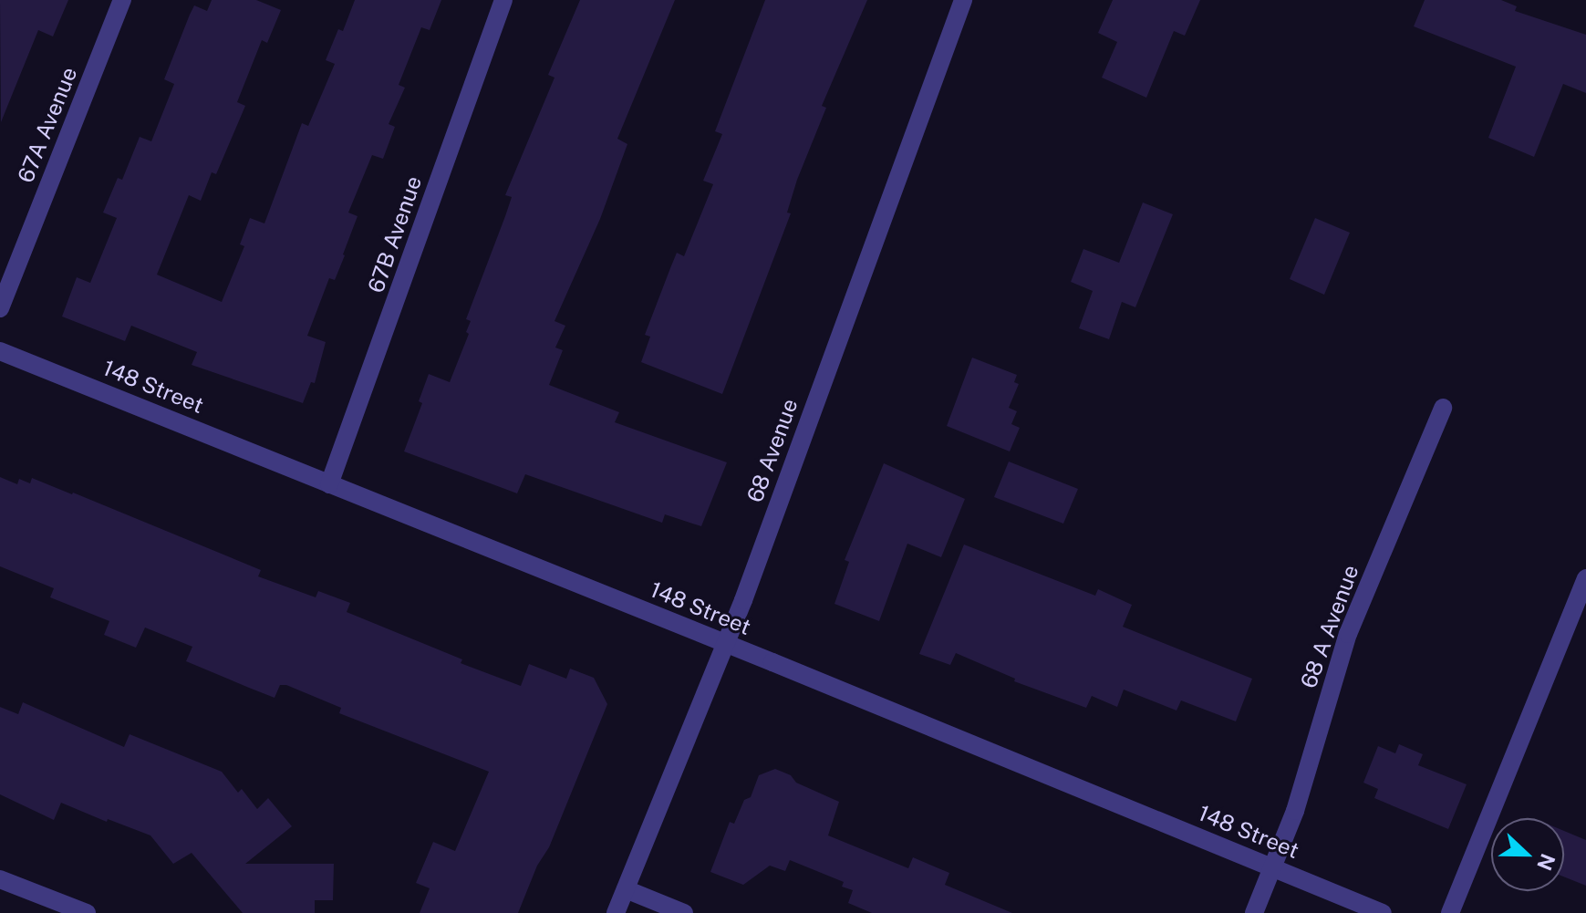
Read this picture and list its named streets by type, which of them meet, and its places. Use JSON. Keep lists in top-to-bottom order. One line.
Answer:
{"streets":{"street":["67A Avenue","67B Avenue","148 Street","68 Avenue","68 A Avenue"]},"crossings":[["67B Avenue","148 Street"],["148 Street","68 Avenue"],["148 Street","68 A Avenue"]],"north":"right"}
